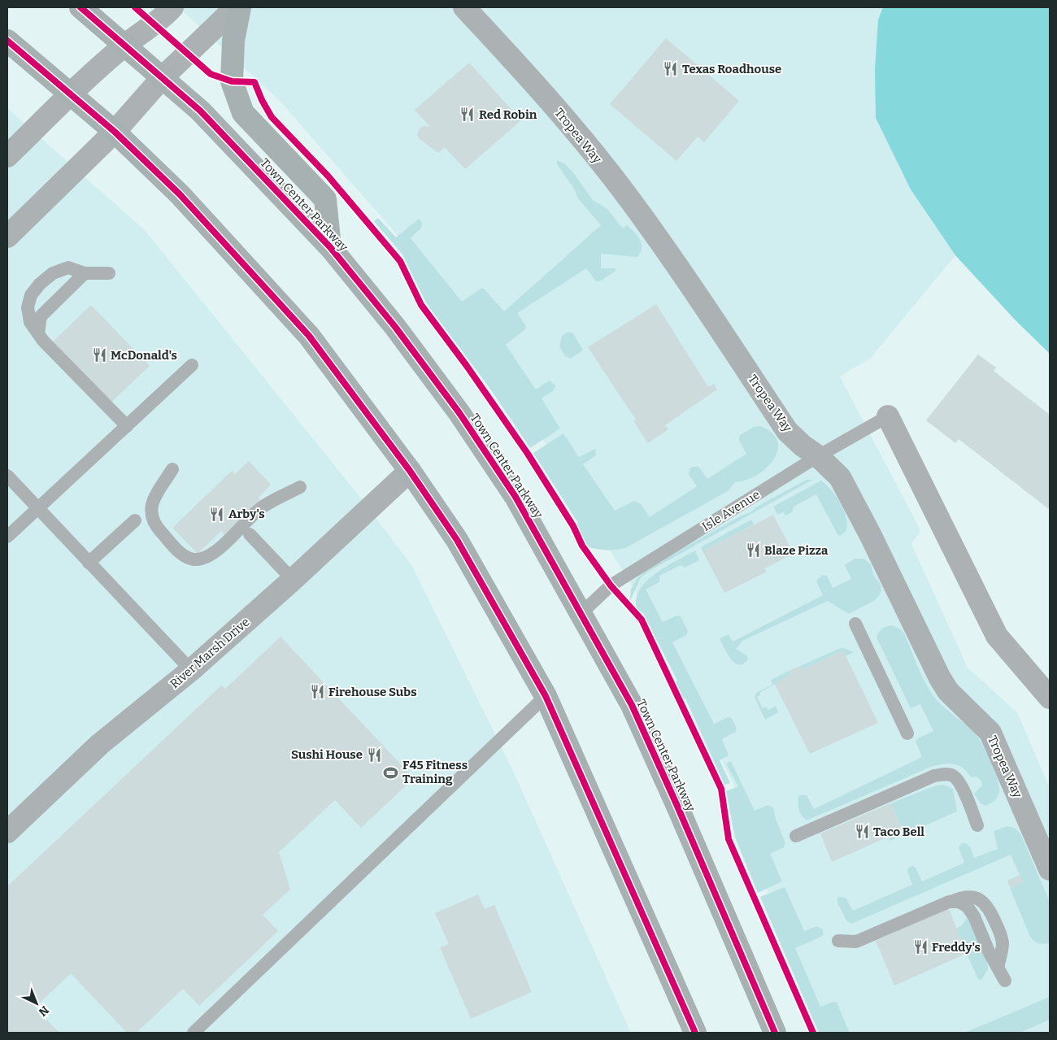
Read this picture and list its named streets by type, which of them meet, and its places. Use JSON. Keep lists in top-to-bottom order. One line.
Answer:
{"streets":{"main road":["Town Center Parkway"],"street":["Tropea Way","River Marsh Drive"],"lane":["Isle Avenue"]},"crossings":[["Tropea Way","Isle Avenue"],["Town Center Parkway","Isle Avenue"]],"places":{"restaurant":["Texas Roadhouse","Red Robin","McDonald's","Arby's","Blaze Pizza","Firehouse Subs","Sushi House","Taco Bell","Freddy's"],"sports":["F45 Fitness Training"]},"north":"bottom right"}
